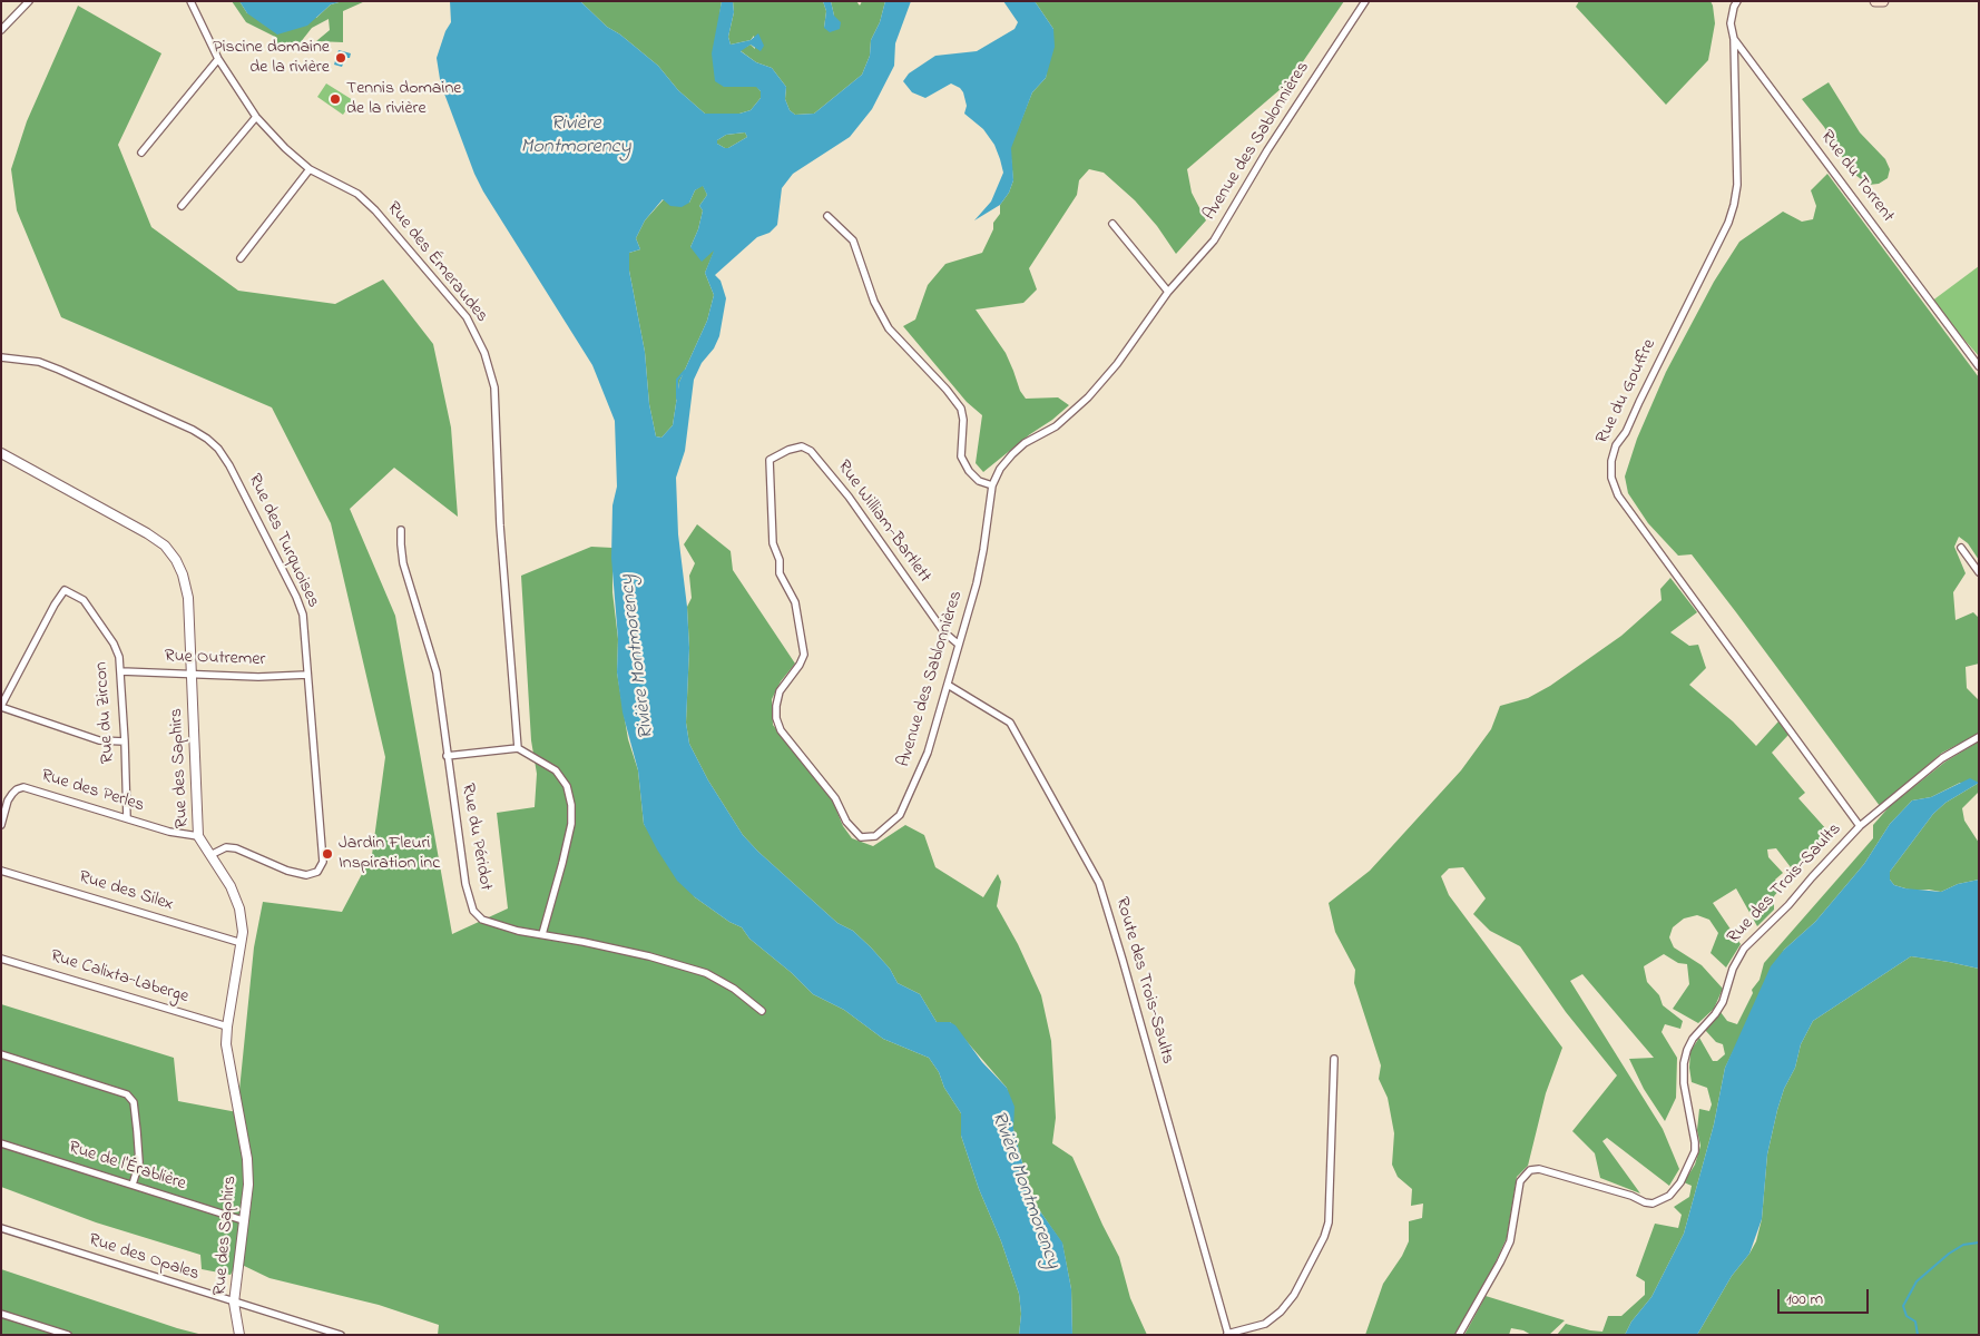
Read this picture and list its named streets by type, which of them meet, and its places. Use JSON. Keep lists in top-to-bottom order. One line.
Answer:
{"streets":{"street":["Avenue des Sablonnières","Rue du Torrent","Rue des Émeraudes","Rue du Gouffre","Rue William-Bartlett","Rue des Turquoises","Rue Outremer","Rue du Zircon","Rue des Saphirs","Rue des Perles","Rue du Péridot","Rue des Trois-Saults","Rue des Silex","Rue Calixta-Laberge","Route des Trois-Saults","Rue de l'Érablière","Rue des Opales"]},"crossings":[["Avenue des Sablonnières","Rue William-Bartlett"],["Avenue des Sablonnières","Route des Trois-Saults"],["Rue du Torrent","Rue du Gouffre"],["Rue du Gouffre","Rue des Trois-Saults"],["Rue des Turquoises","Rue Outremer"],["Rue des Turquoises","Rue des Saphirs"],["Rue Outremer","Rue du Zircon"],["Rue Outremer","Rue des Saphirs"],["Rue du Zircon","Rue des Perles"],["Rue des Saphirs","Rue des Perles"],["Rue des Saphirs","Rue des Silex"],["Rue des Saphirs","Rue Calixta-Laberge"],["Rue des Saphirs","Rue de l'Érablière"],["Rue des Saphirs","Rue des Opales"]],"water":["Rivière Montmorency"],"places":["Piscine domaine de la rivière","Tennis domaine de la rivière","Jardin Fleuri Inspiration inc"],"scale_bar":"100 m"}
